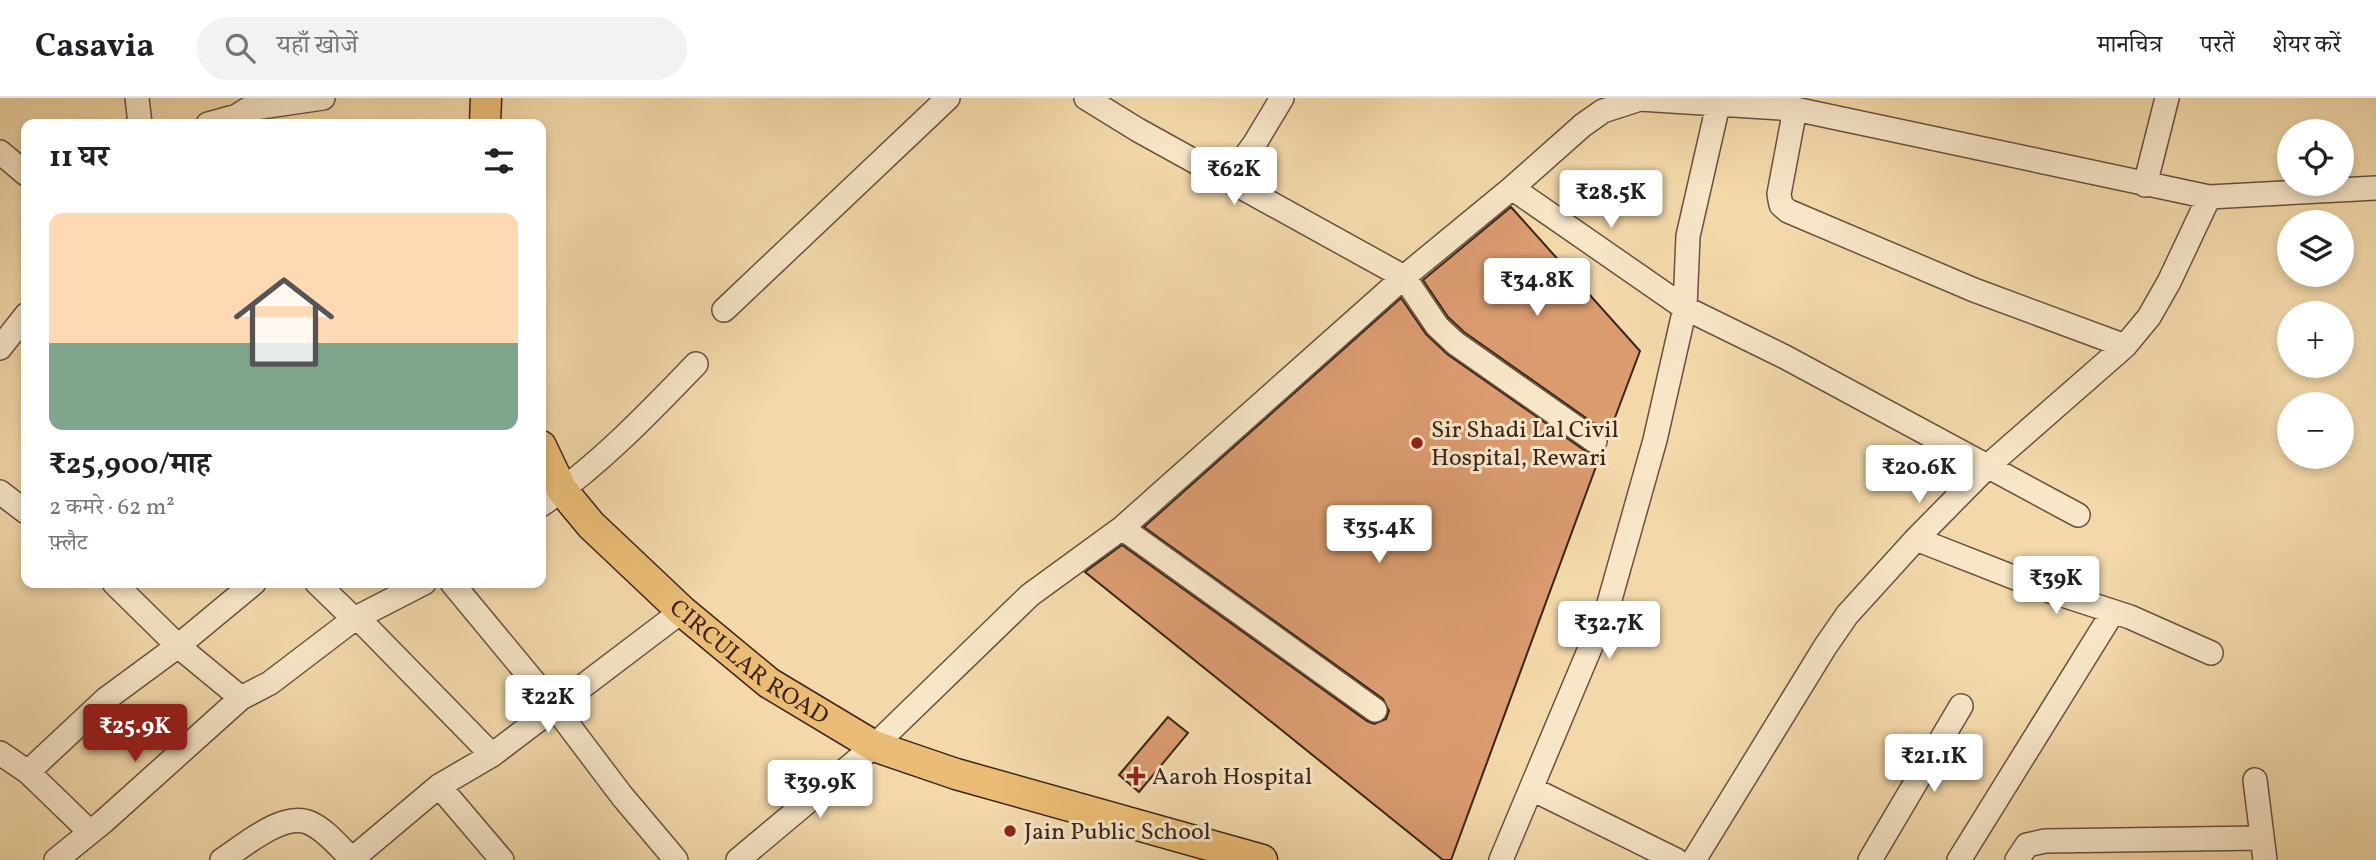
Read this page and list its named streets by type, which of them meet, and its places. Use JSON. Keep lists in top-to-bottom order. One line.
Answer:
{"streets":{"main road":["CIRCULAR ROAD"]},"places":{"other":["Sir Shadi Lal Civil Hospital, Rewari","Jain Public School"],"health":["Aaroh Hospital"]},"page":{"header":"Casavia","search":"यहाँ खोजें","nav":["मानचित्र","परतें","शेयर करें"],"map_buttons":["+","−"],"heading":"11 घर","price":["₹62K","₹28.5K","₹34.8K","₹20.6K","₹35.4K","₹39K","₹32.7K","₹22K","₹25.9K","₹21.1K","₹39.9K"],"list":[{"name":"₹25,900/माह","note":"2 कमरे · 62 m² · फ़्लैट"}]}}
